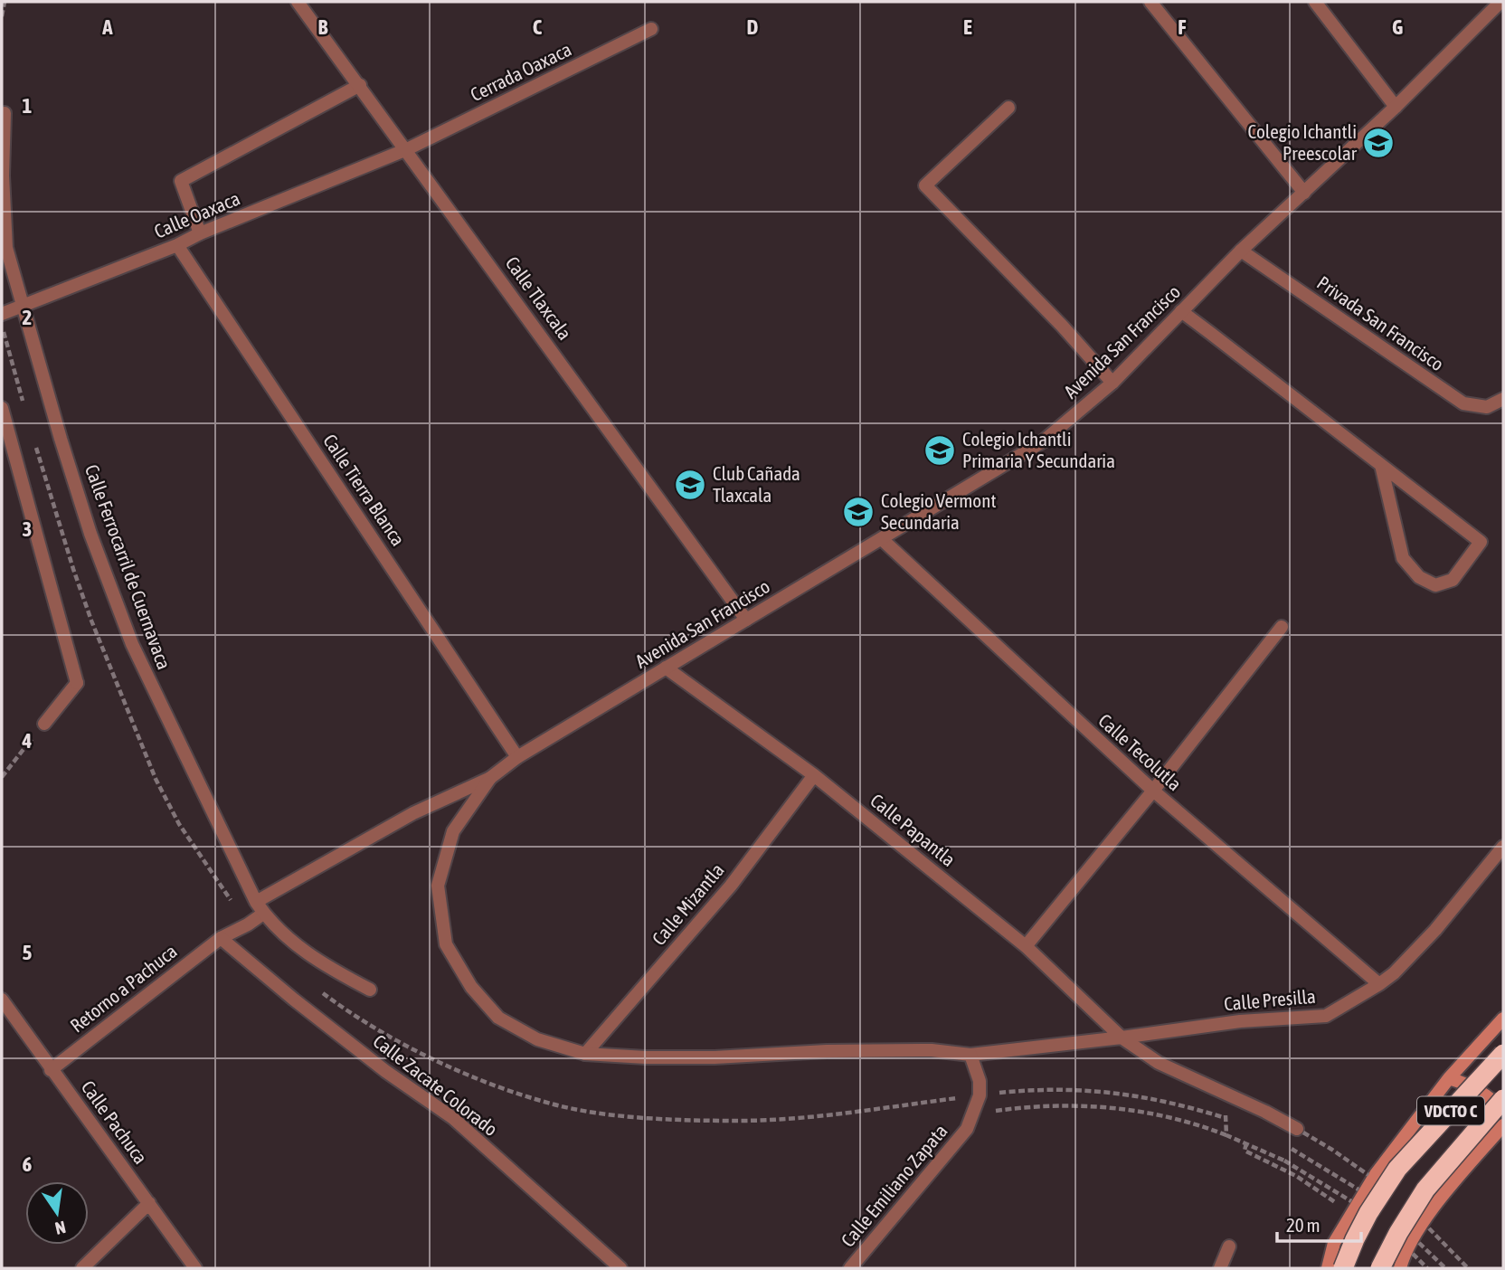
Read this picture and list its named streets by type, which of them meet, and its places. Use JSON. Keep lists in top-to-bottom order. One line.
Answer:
{"streets":{"highway":["VDCTO C"],"street":["Cerrada Oaxaca","Calle Oaxaca","Calle Tlaxcala","Privada San Francisco","Avenida San Francisco","Calle Tierra Blanca","Calle Ferrocarril de Cuernavaca","Calle Tecolutla","Calle Papantla","Calle Mizantla","Retorno a Pachuca","Calle Presilla","Calle Zacate Colorado","Calle Pachuca","Calle Emiliano Zapata"]},"crossings":[["Cerrada Oaxaca","Calle Oaxaca"],["Cerrada Oaxaca","Calle Tlaxcala"],["Calle Oaxaca","Calle Tlaxcala"],["Calle Oaxaca","Calle Tierra Blanca"],["Calle Oaxaca","Calle Ferrocarril de Cuernavaca"],["Calle Tlaxcala","Avenida San Francisco"],["Privada San Francisco","Avenida San Francisco"],["Avenida San Francisco","Calle Tierra Blanca"],["Avenida San Francisco","Calle Ferrocarril de Cuernavaca"],["Avenida San Francisco","Calle Tecolutla"],["Avenida San Francisco","Calle Papantla"],["Avenida San Francisco","Calle Mizantla"],["Avenida San Francisco","Retorno a Pachuca"],["Avenida San Francisco","Calle Emiliano Zapata"],["Calle Tecolutla","Calle Presilla"],["Calle Papantla","Calle Mizantla"],["Calle Papantla","Calle Presilla"],["Retorno a Pachuca","Calle Zacate Colorado"],["Retorno a Pachuca","Calle Pachuca"]],"places":{"school or university":["Colegio Ichantli Preescolar","Colegio Ichantli Primaria Y Secundaria","Club Cañada Tlaxcala","Colegio Vermont Secundaria"]},"scale_bar":"20 m","north":"bottom","grid":{"columns":["A","B","C","D","E","F","G"],"rows":["1","2","3","4","5","6"]}}
